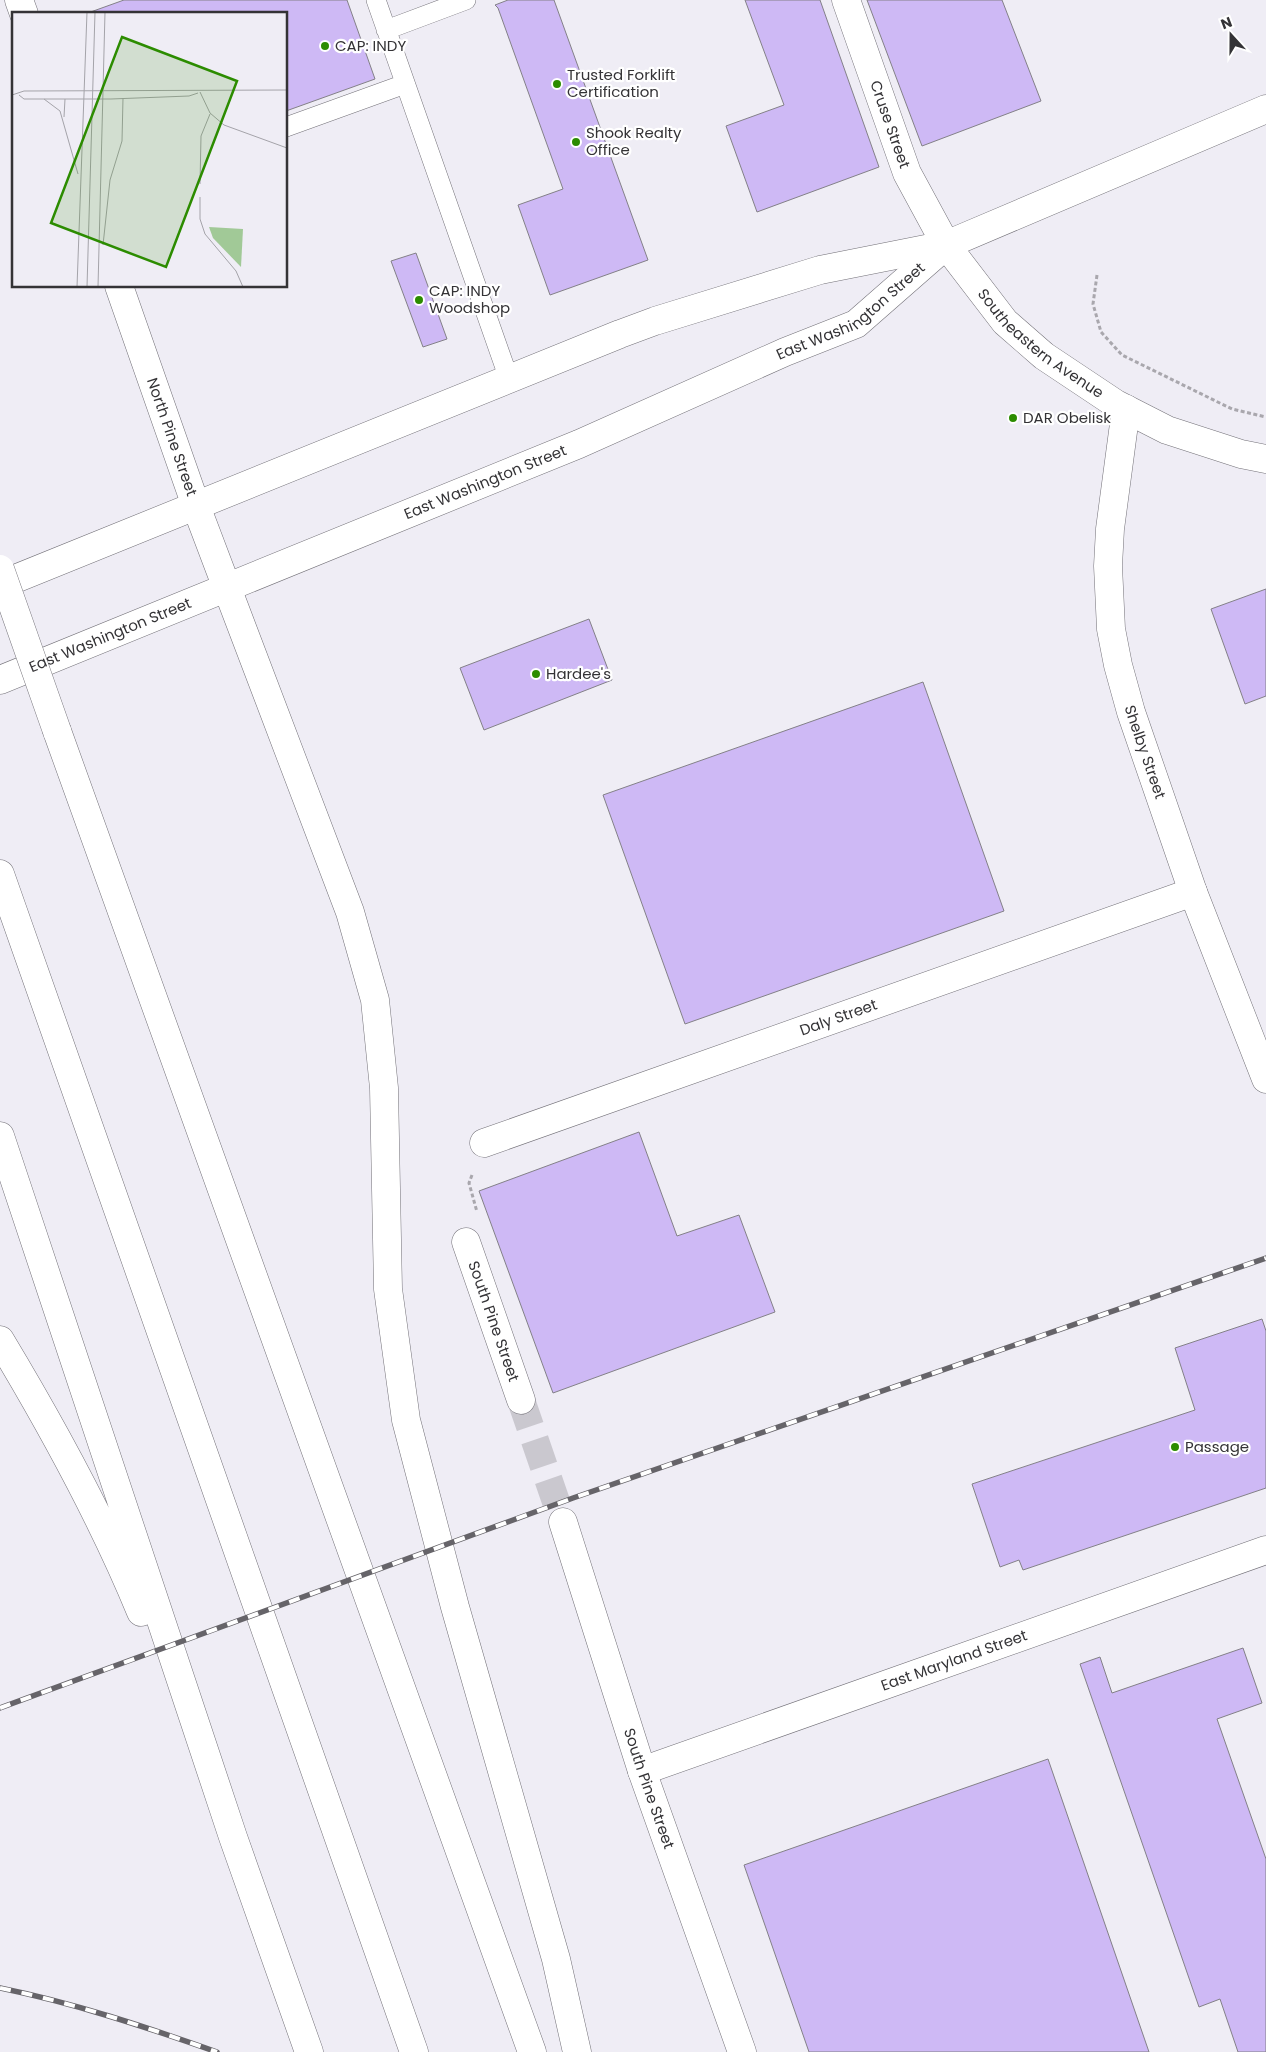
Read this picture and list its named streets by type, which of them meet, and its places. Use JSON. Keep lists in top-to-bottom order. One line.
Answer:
{"streets":{"main road":["Cruse Street","East Washington Street","Southeastern Avenue","North Pine Street","Shelby Street","Daly Street","South Pine Street","East Maryland Street"]},"crossings":[["Cruse Street","East Washington Street"],["Cruse Street","Southeastern Avenue"],["East Washington Street","Southeastern Avenue"],["East Washington Street","North Pine Street"],["Southeastern Avenue","Shelby Street"],["Shelby Street","Daly Street"],["South Pine Street","East Maryland Street"]],"places":["CAP: INDY","Trusted Forklift Certification","Shook Realty Office","CAP: INDY Woodshop","DAR Obelisk","Hardee's","Passage"],"north":"top"}
